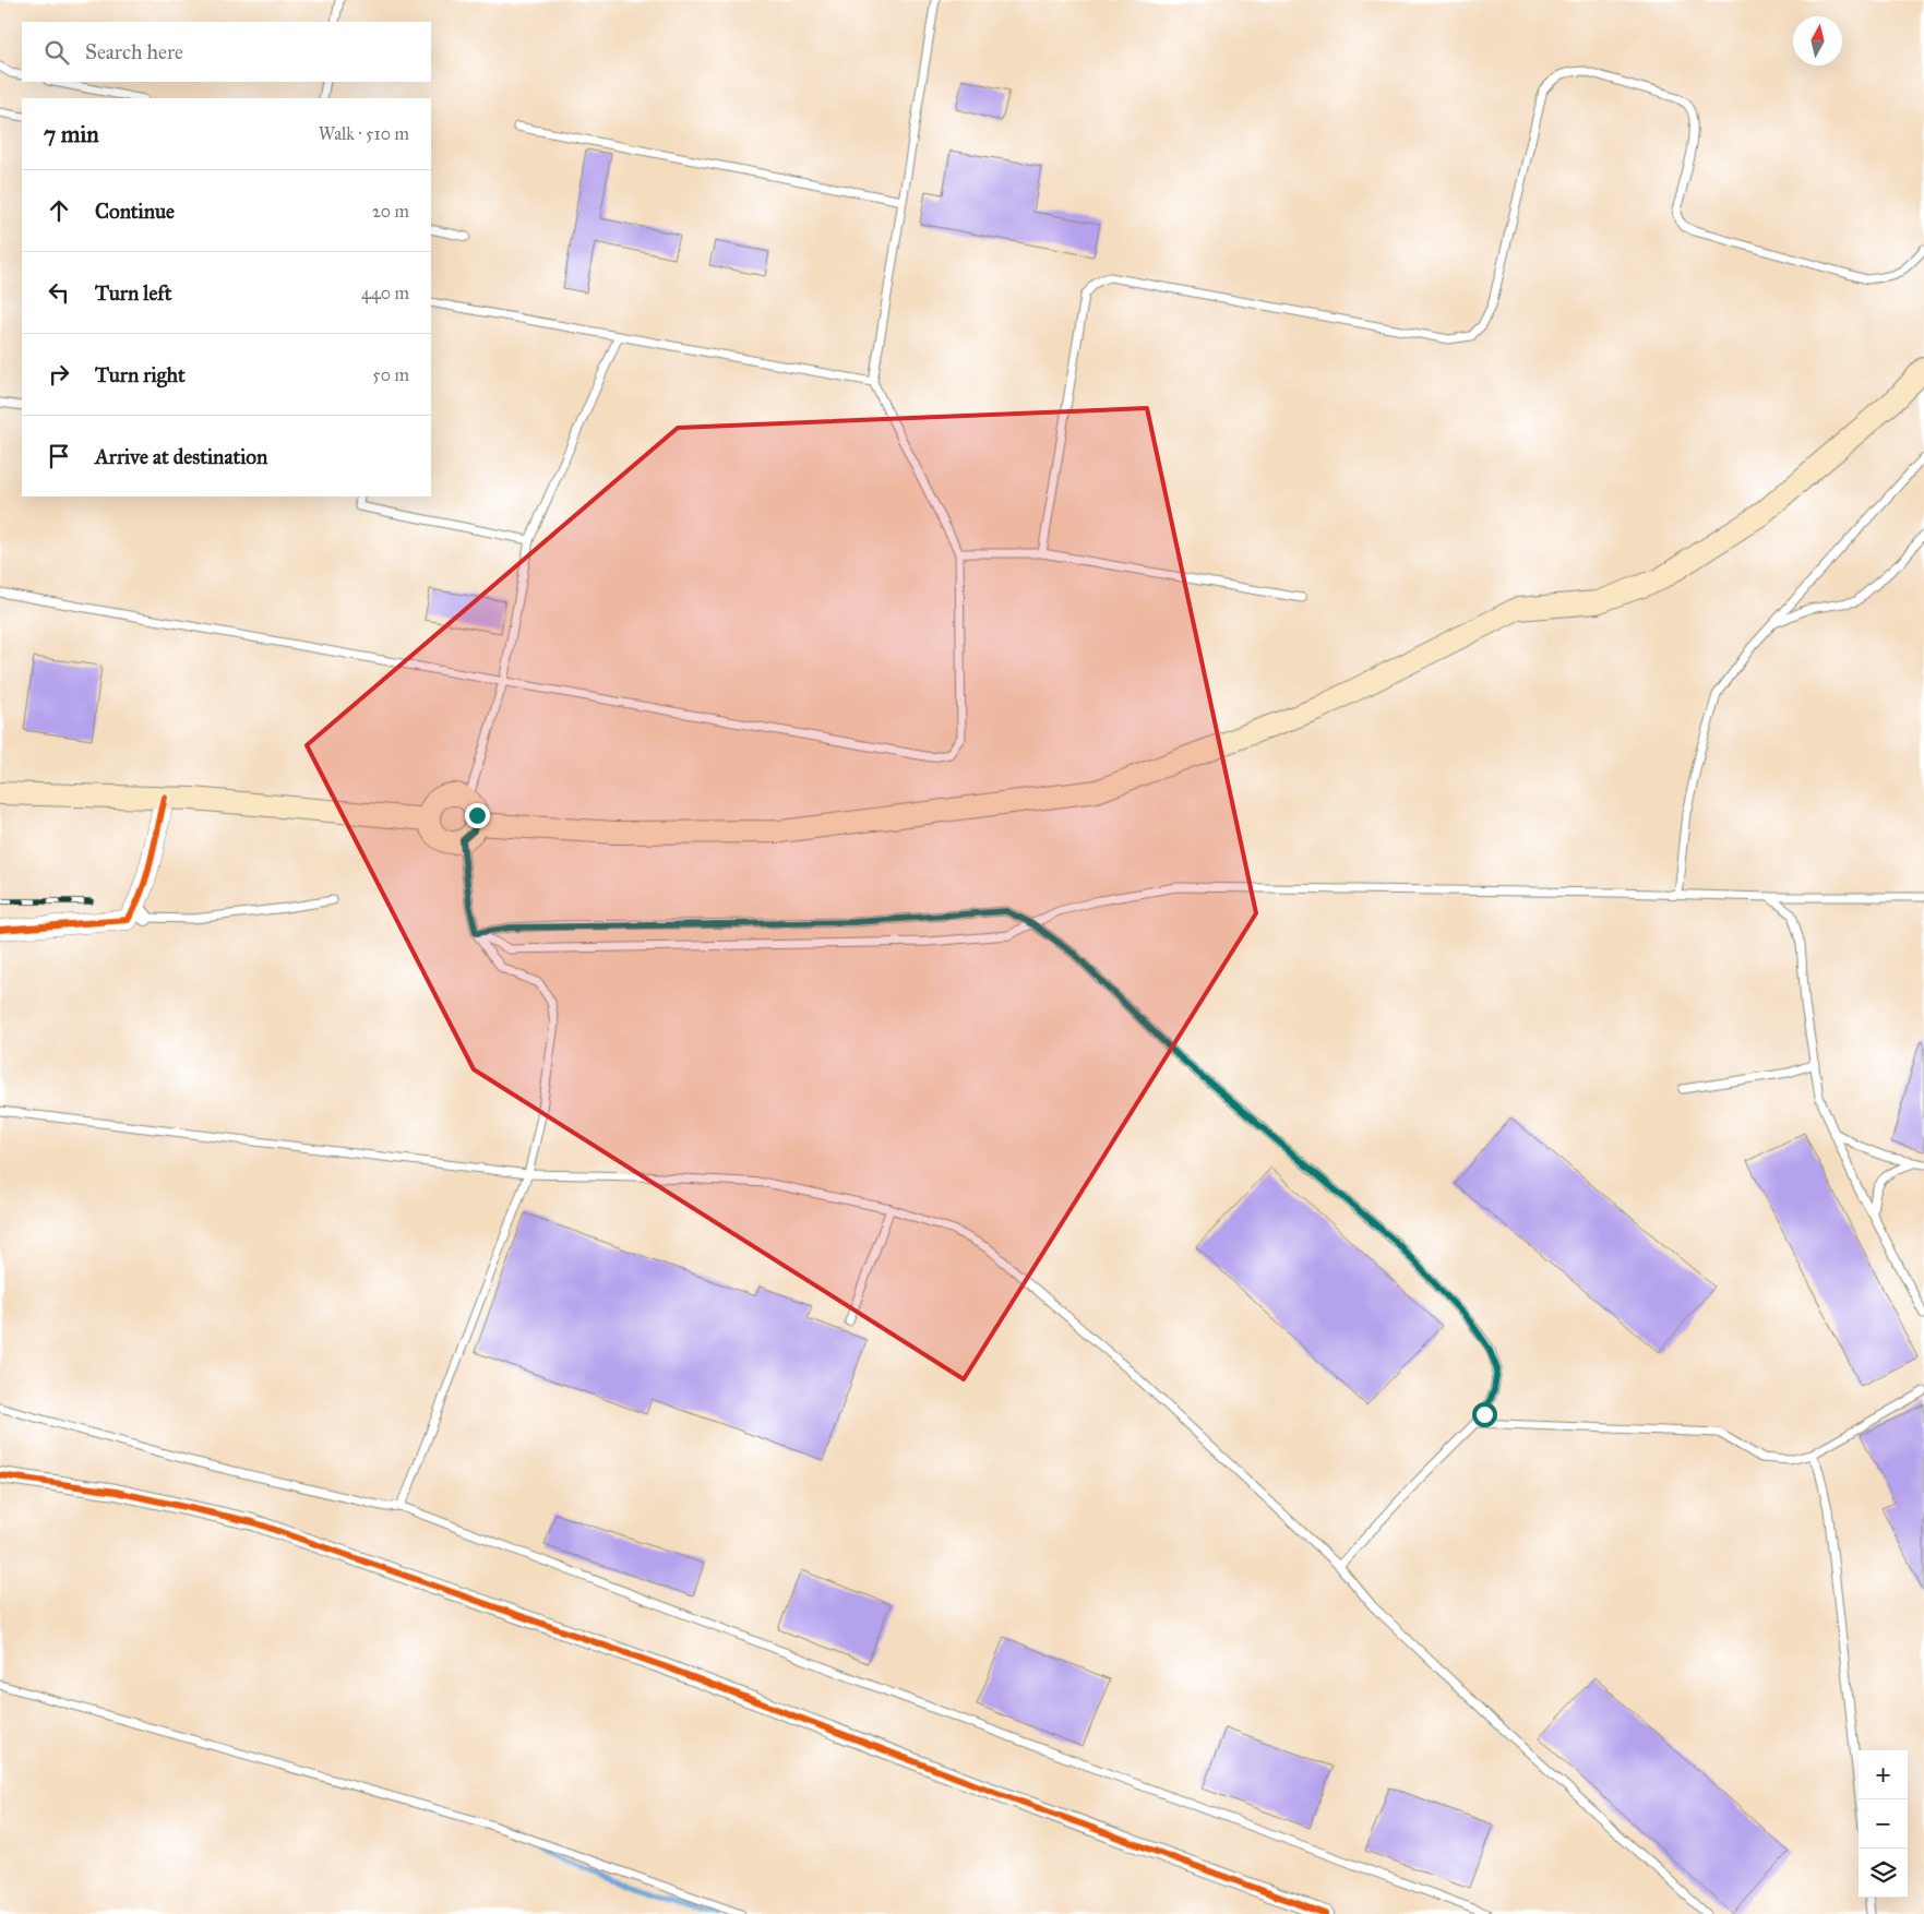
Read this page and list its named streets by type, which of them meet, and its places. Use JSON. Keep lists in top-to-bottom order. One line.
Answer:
{"north":"top","page":{"search":"Search here","heading":["7 min","Walk · 510 m"],"list":[["Continue","20 m"],["Turn left","440 m"],["Turn right","50 m"],"Arrive at destination"],"map_buttons":["+","−"]}}
